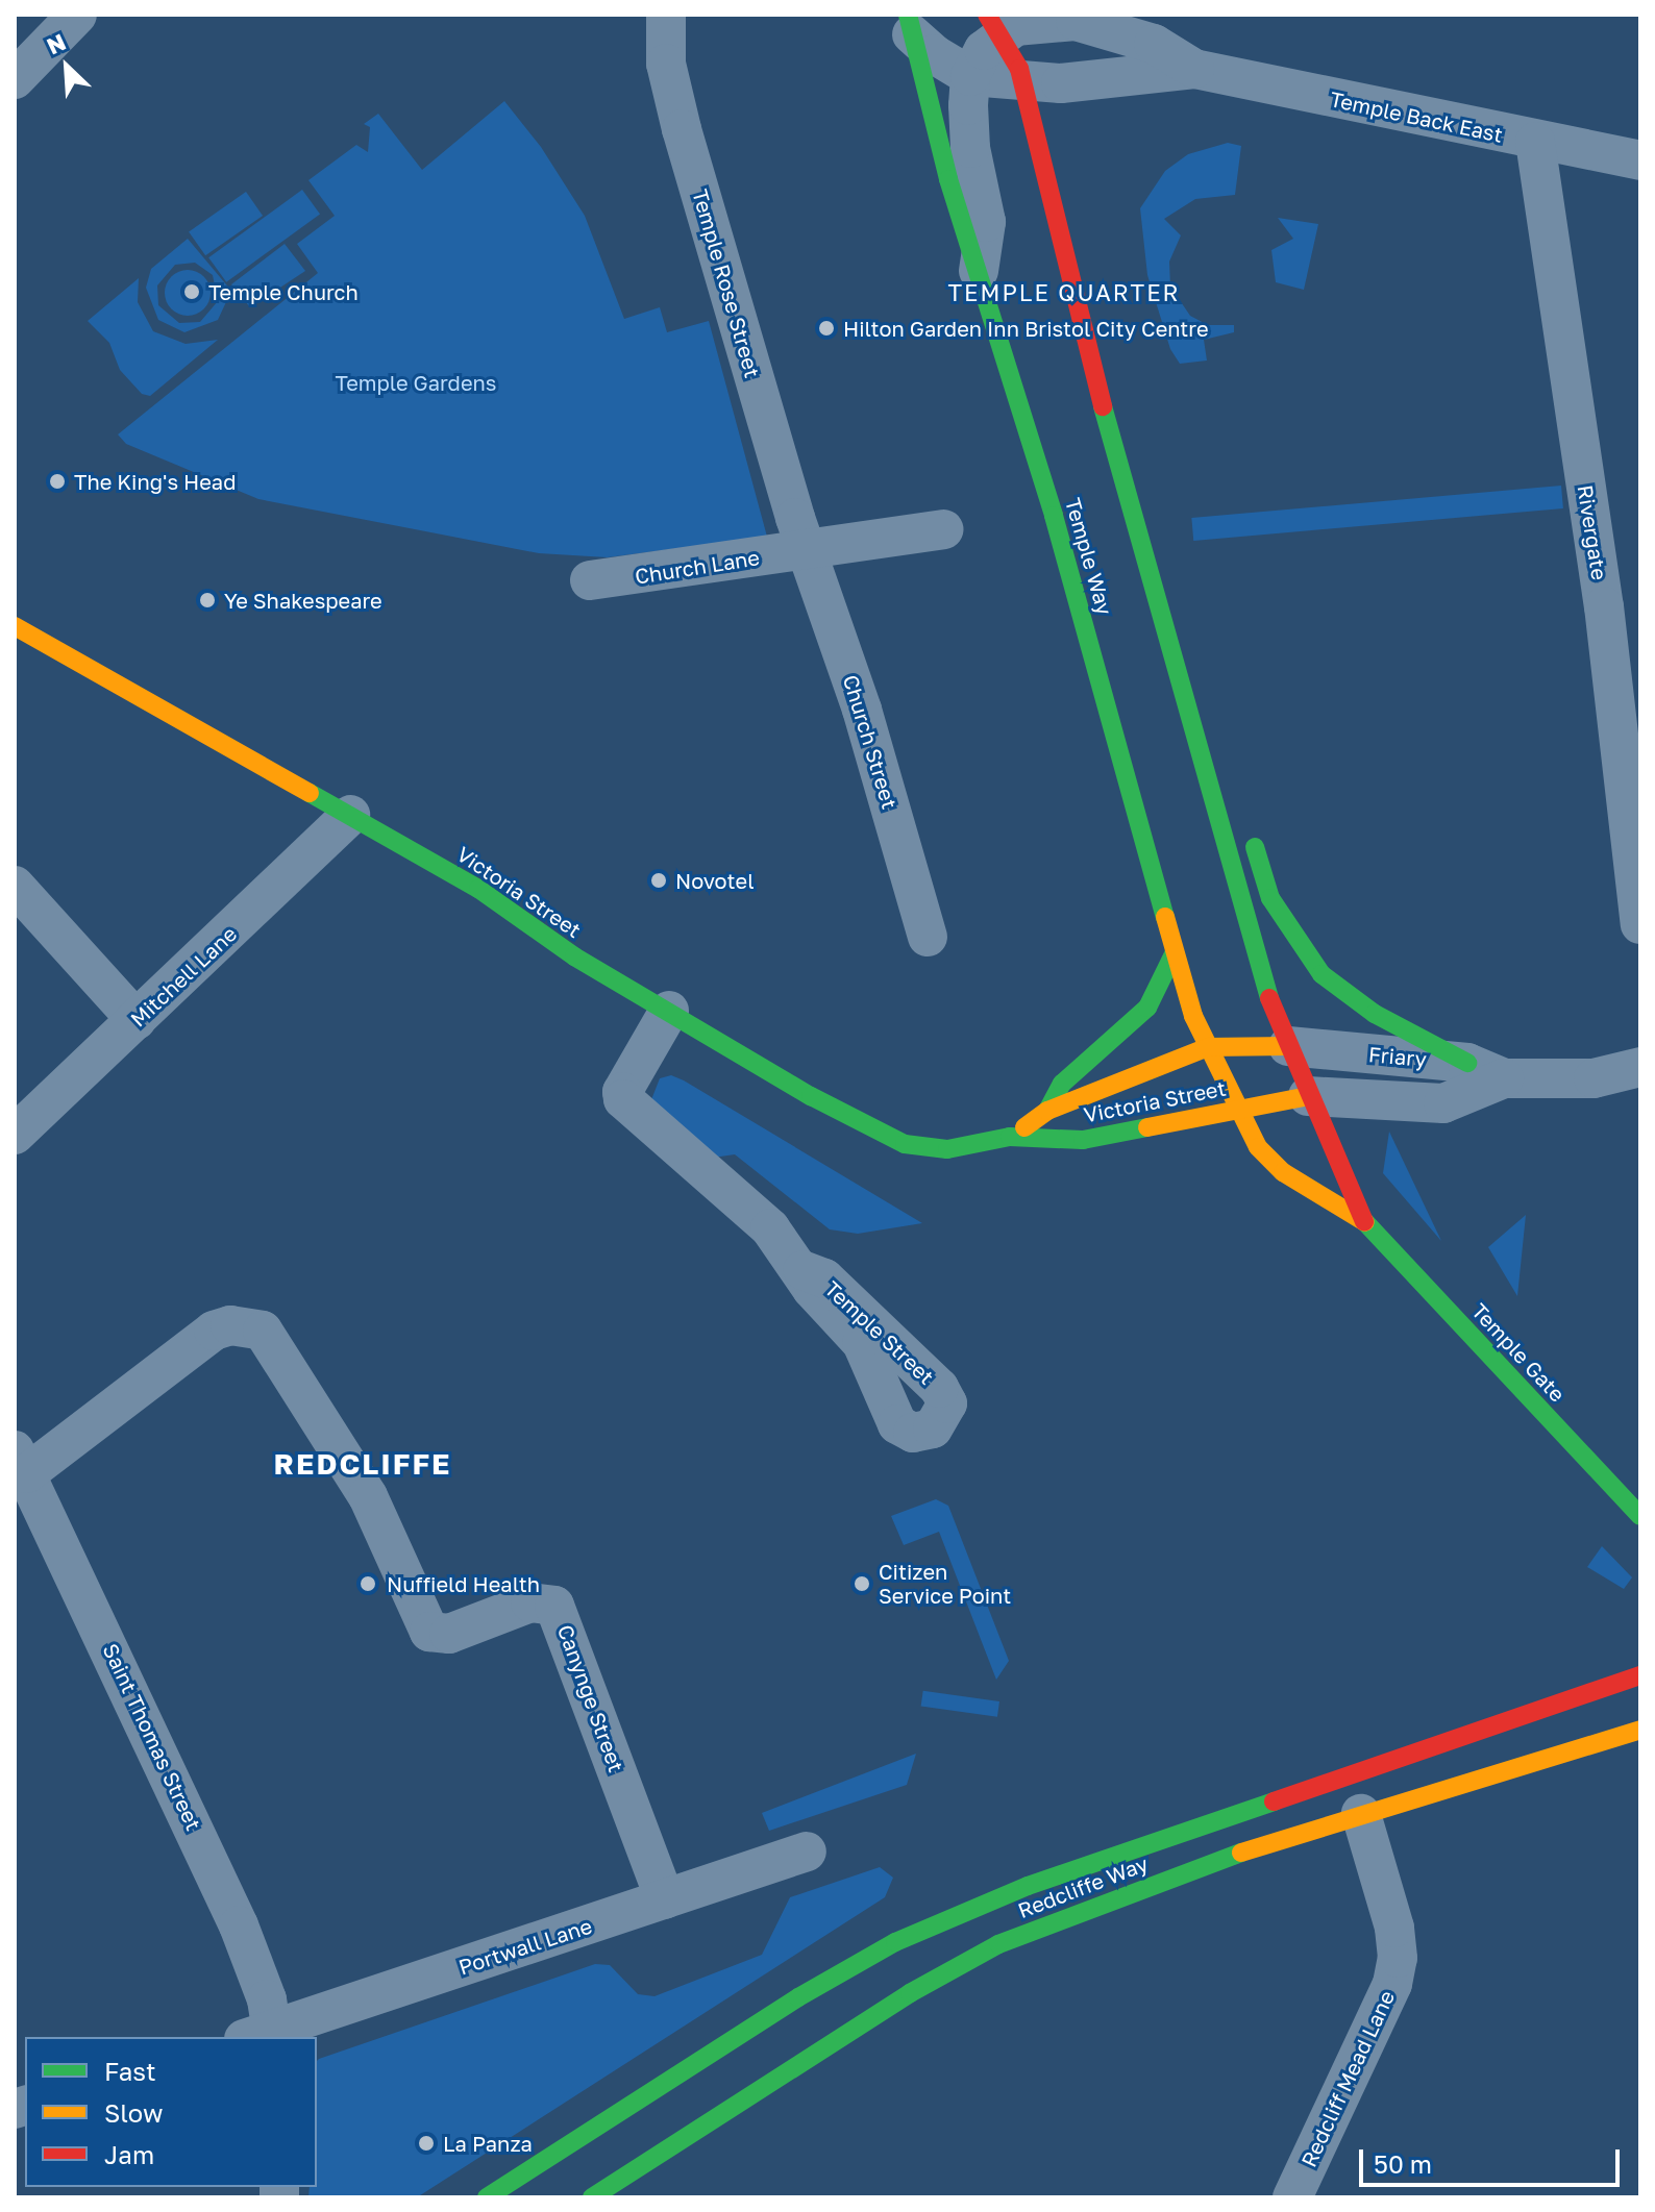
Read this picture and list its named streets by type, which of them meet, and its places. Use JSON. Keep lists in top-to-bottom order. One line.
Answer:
{"streets":{"main road":["Temple Way","Victoria Street","Temple Gate","Redcliffe Way"],"street":["Temple Back East","Temple Rose Street","Rivergate","Church Lane","Church Street","Mitchell Lane","Friary","Temple Street","Canynge Street","Saint Thomas Street","Portwall Lane","Redcliff Mead Lane"]},"crossings":[["Temple Back East","Rivergate"],["Temple Rose Street","Church Lane"],["Temple Rose Street","Church Street"],["Temple Way","Victoria Street"],["Temple Way","Temple Gate"],["Church Lane","Church Street"],["Victoria Street","Mitchell Lane"],["Victoria Street","Friary"],["Victoria Street","Temple Street"],["Victoria Street","Temple Gate"],["Friary","Temple Gate"],["Canynge Street","Saint Thomas Street"],["Canynge Street","Portwall Lane"],["Saint Thomas Street","Portwall Lane"],["Redcliffe Way","Redcliff Mead Lane"]],"districts":["TEMPLE QUARTER","REDCLIFFE"],"parks":["Temple Gardens"],"places":["Temple Church","Hilton Garden Inn Bristol City Centre","The King's Head","Ye Shakespeare","Novotel","Nuffield Health","Citizen Service Point","La Panza"],"legend":["Fast","Slow","Jam"],"scale_bar":"50 m","north":"top left"}
